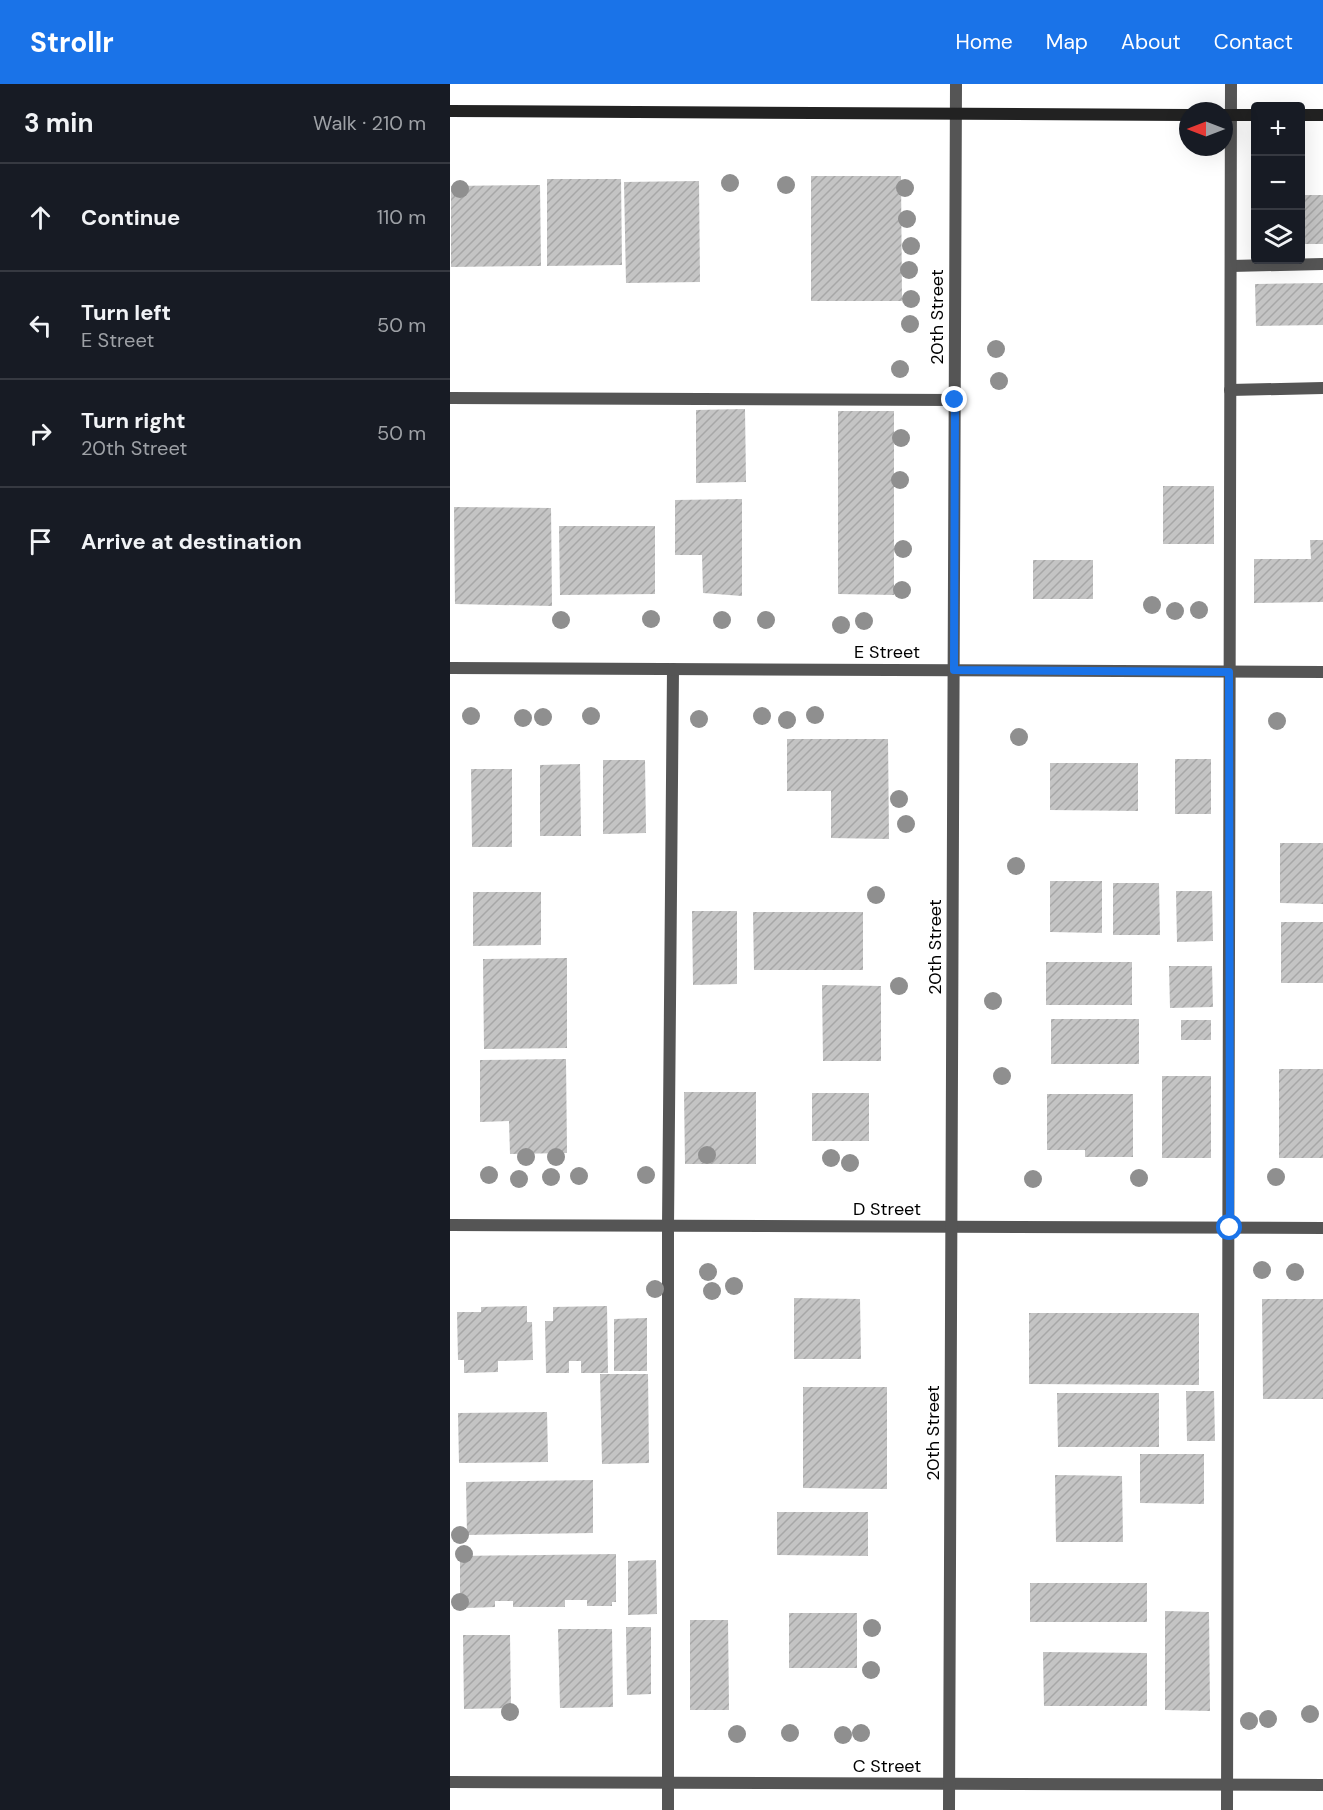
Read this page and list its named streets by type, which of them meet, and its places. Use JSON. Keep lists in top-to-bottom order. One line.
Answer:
{"streets":{"street":["20th Street","E Street","D Street","C Street"]},"crossings":[["20th Street","E Street"],["20th Street","D Street"],["20th Street","C Street"]],"north":"left","page":{"header":"Strollr","nav":["Home","Map","About","Contact"],"heading":["3 min","Walk · 210 m"],"map_buttons":["+","−"],"list":[["Continue","110 m"],["Turn left","E Street","50 m"],["Turn right","20th Street","50 m"],"Arrive at destination"]}}
